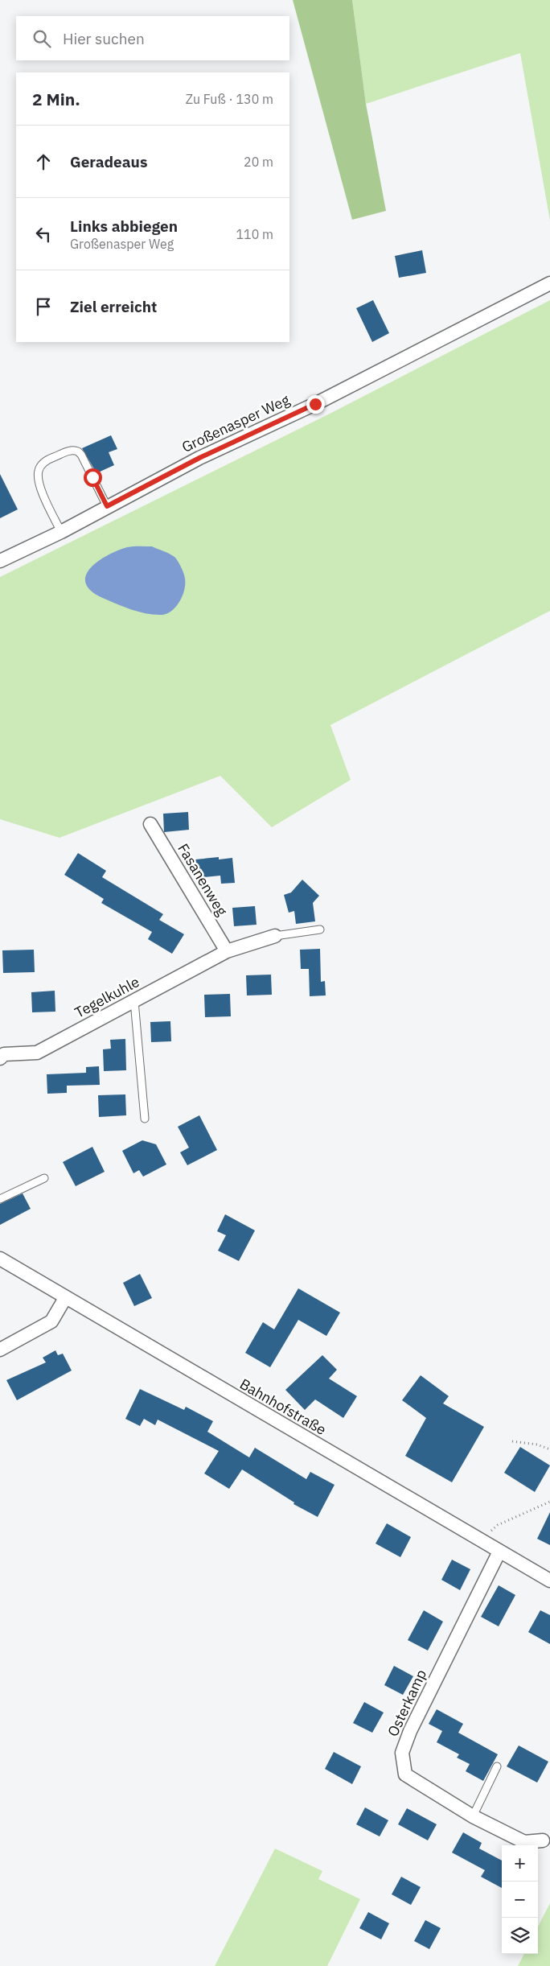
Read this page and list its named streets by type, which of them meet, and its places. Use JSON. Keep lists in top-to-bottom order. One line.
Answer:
{"streets":{"street":["Großenasper Weg","Fasanenweg","Tegelkuhle","Bahnhofstraße","Osterkamp"]},"crossings":[["Fasanenweg","Tegelkuhle"],["Bahnhofstraße","Osterkamp"]],"page":{"search":"Hier suchen","heading":["2 Min.","Zu Fuß · 130 m"],"list":[["Geradeaus","20 m"],["Links abbiegen","Großenasper Weg","110 m"],"Ziel erreicht"],"map_buttons":["+","−"]}}
